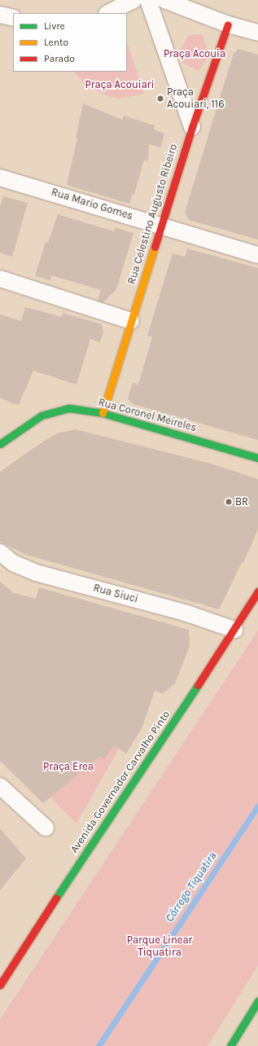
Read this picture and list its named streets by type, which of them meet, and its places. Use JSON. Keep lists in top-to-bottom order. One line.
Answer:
{"streets":{"street":["Rua Mario Gomes","Rua Celestino Augusto Ribeiro","Rua Coronel Meireles","Rua Siuci","Avenida Governador Carvalho Pinto"]},"crossings":[["Rua Mario Gomes","Rua Celestino Augusto Ribeiro"],["Rua Celestino Augusto Ribeiro","Rua Coronel Meireles"],["Rua Siuci","Avenida Governador Carvalho Pinto"]],"water":["Córrego Tiquatira"],"parks":["Praça Acouia","Praça Acouiari","Praça Erea","Parque Linear Tiquatira"],"places":["Praça Acouiari, 116","BR"],"legend":["Livre","Lento","Parado"]}
